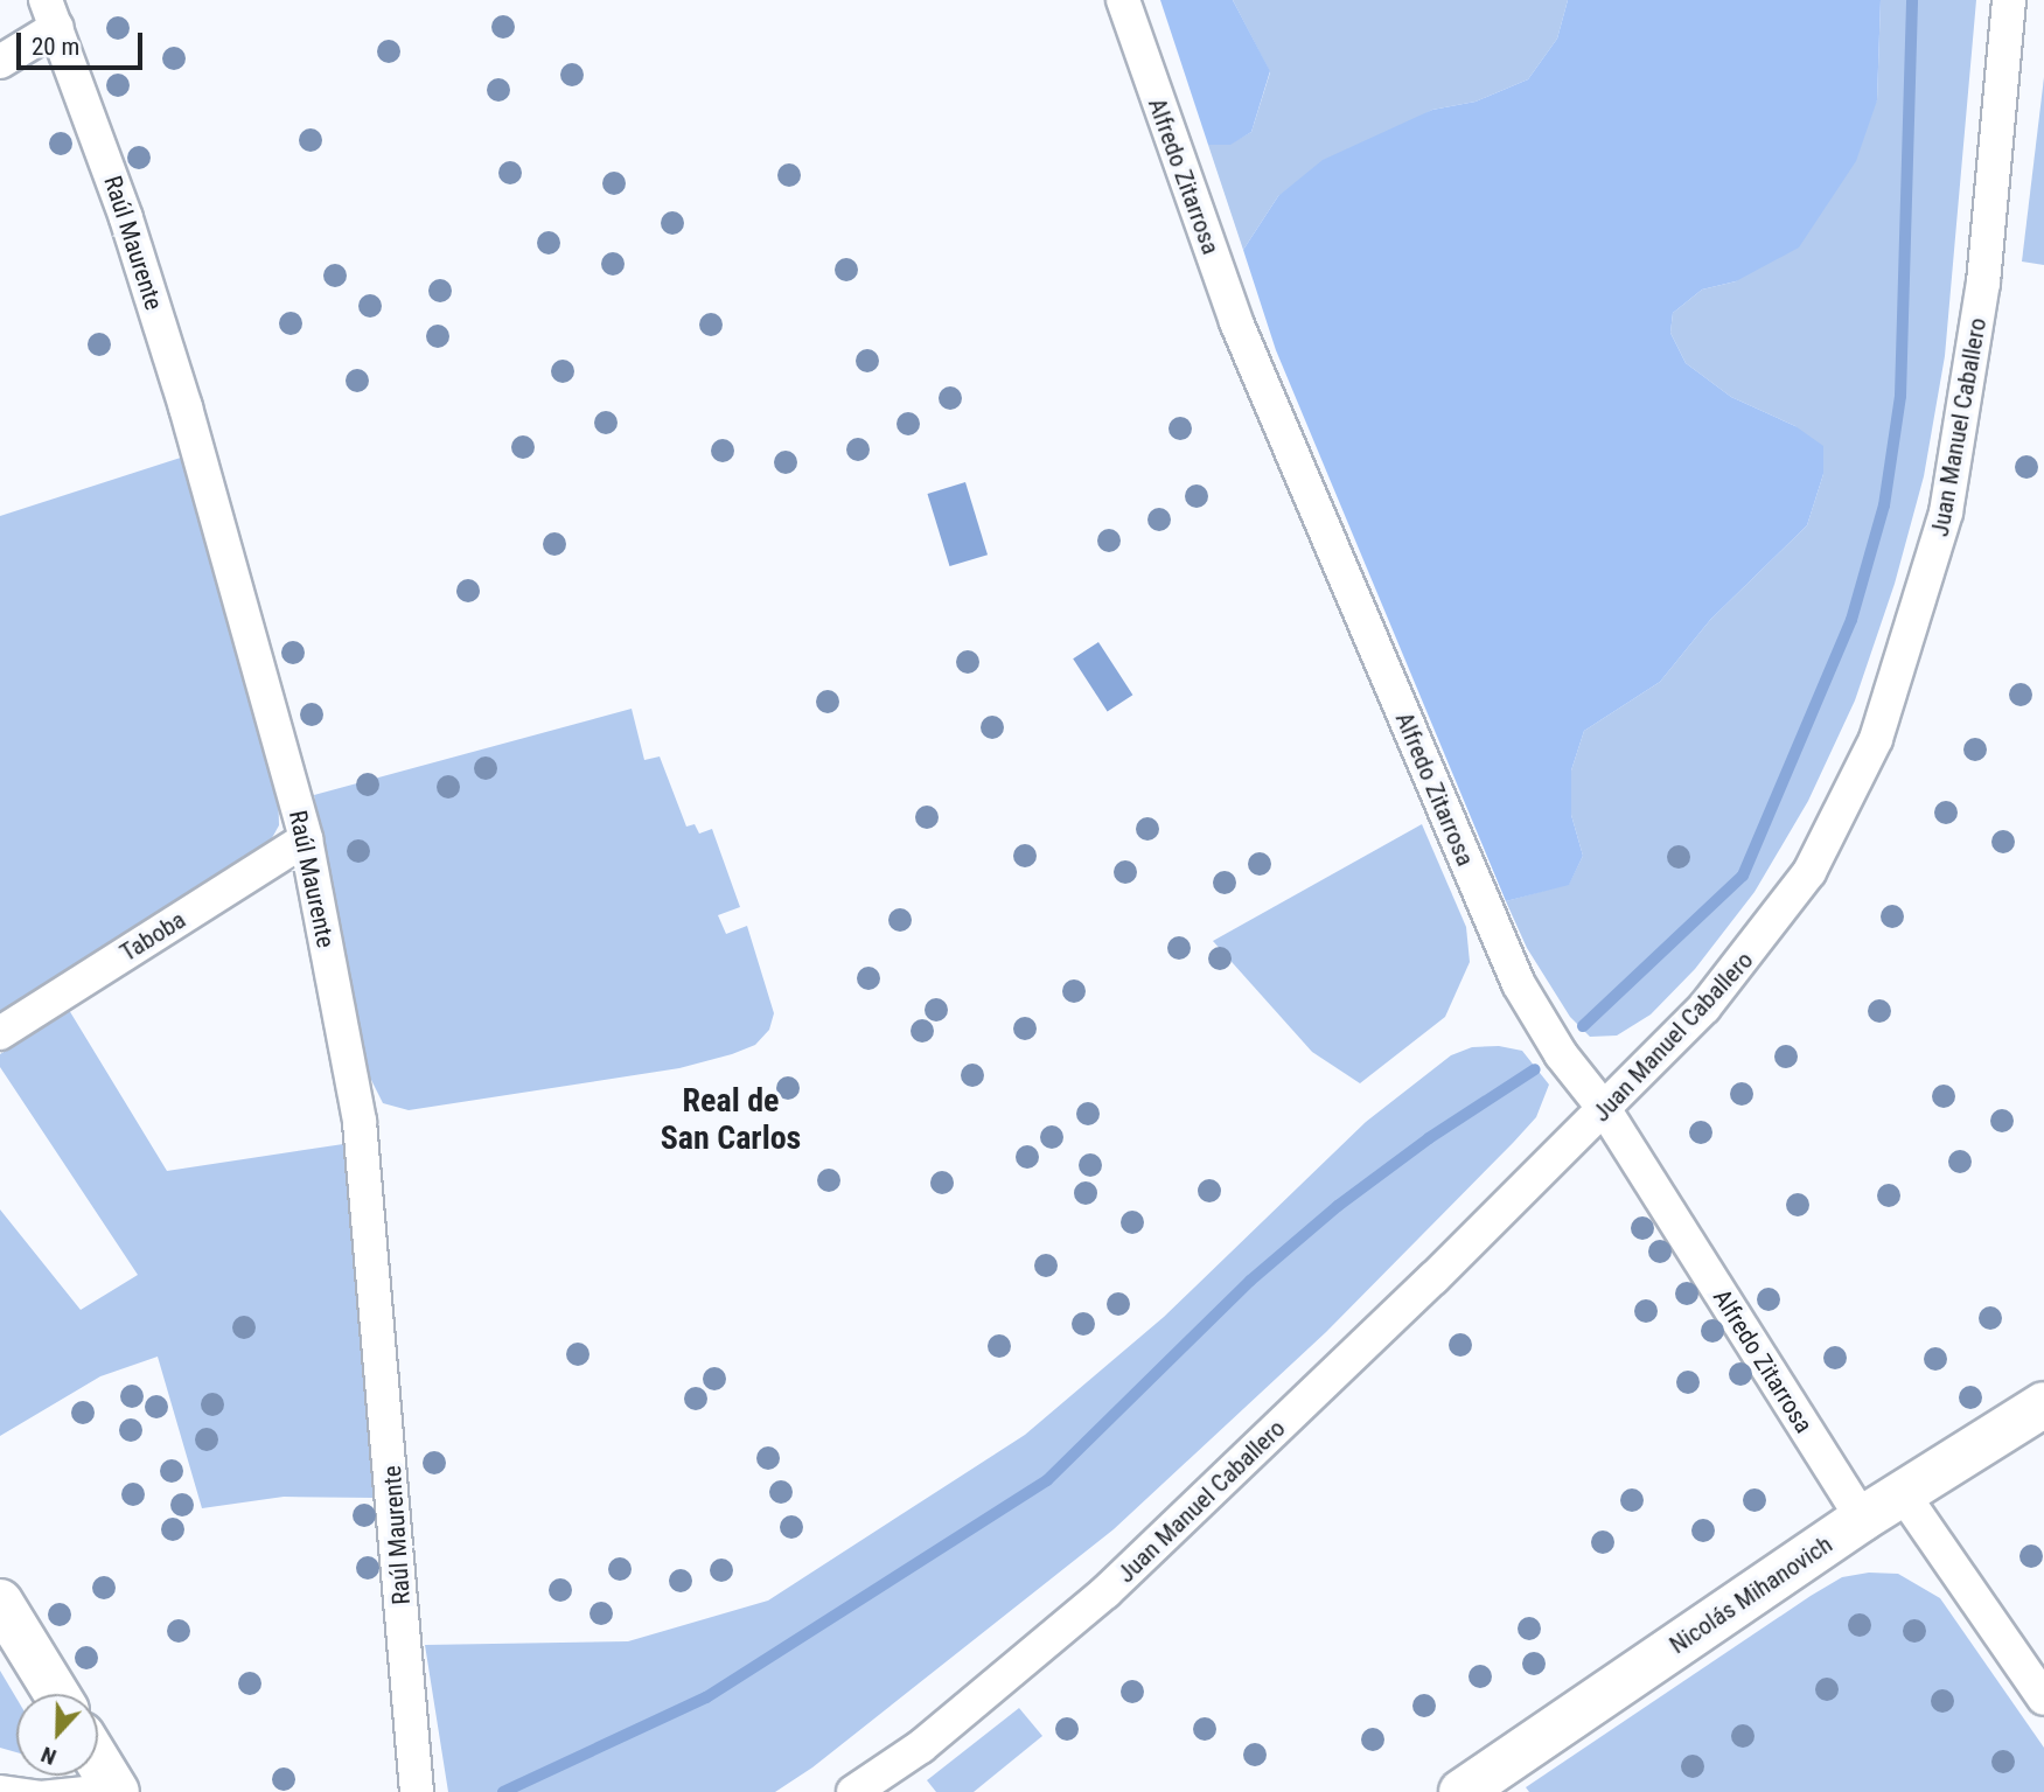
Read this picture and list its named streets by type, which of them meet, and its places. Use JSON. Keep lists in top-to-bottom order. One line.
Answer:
{"streets":{"street":["Alfredo Zitarrosa","Raúl Maurente","Juan Manuel Caballero","Taboba","Nicolás Mihanovich"]},"crossings":[["Alfredo Zitarrosa","Juan Manuel Caballero"],["Alfredo Zitarrosa","Nicolás Mihanovich"],["Raúl Maurente","Taboba"]],"districts":["Real de San Carlos"],"scale_bar":"20 m","north":"bottom"}
